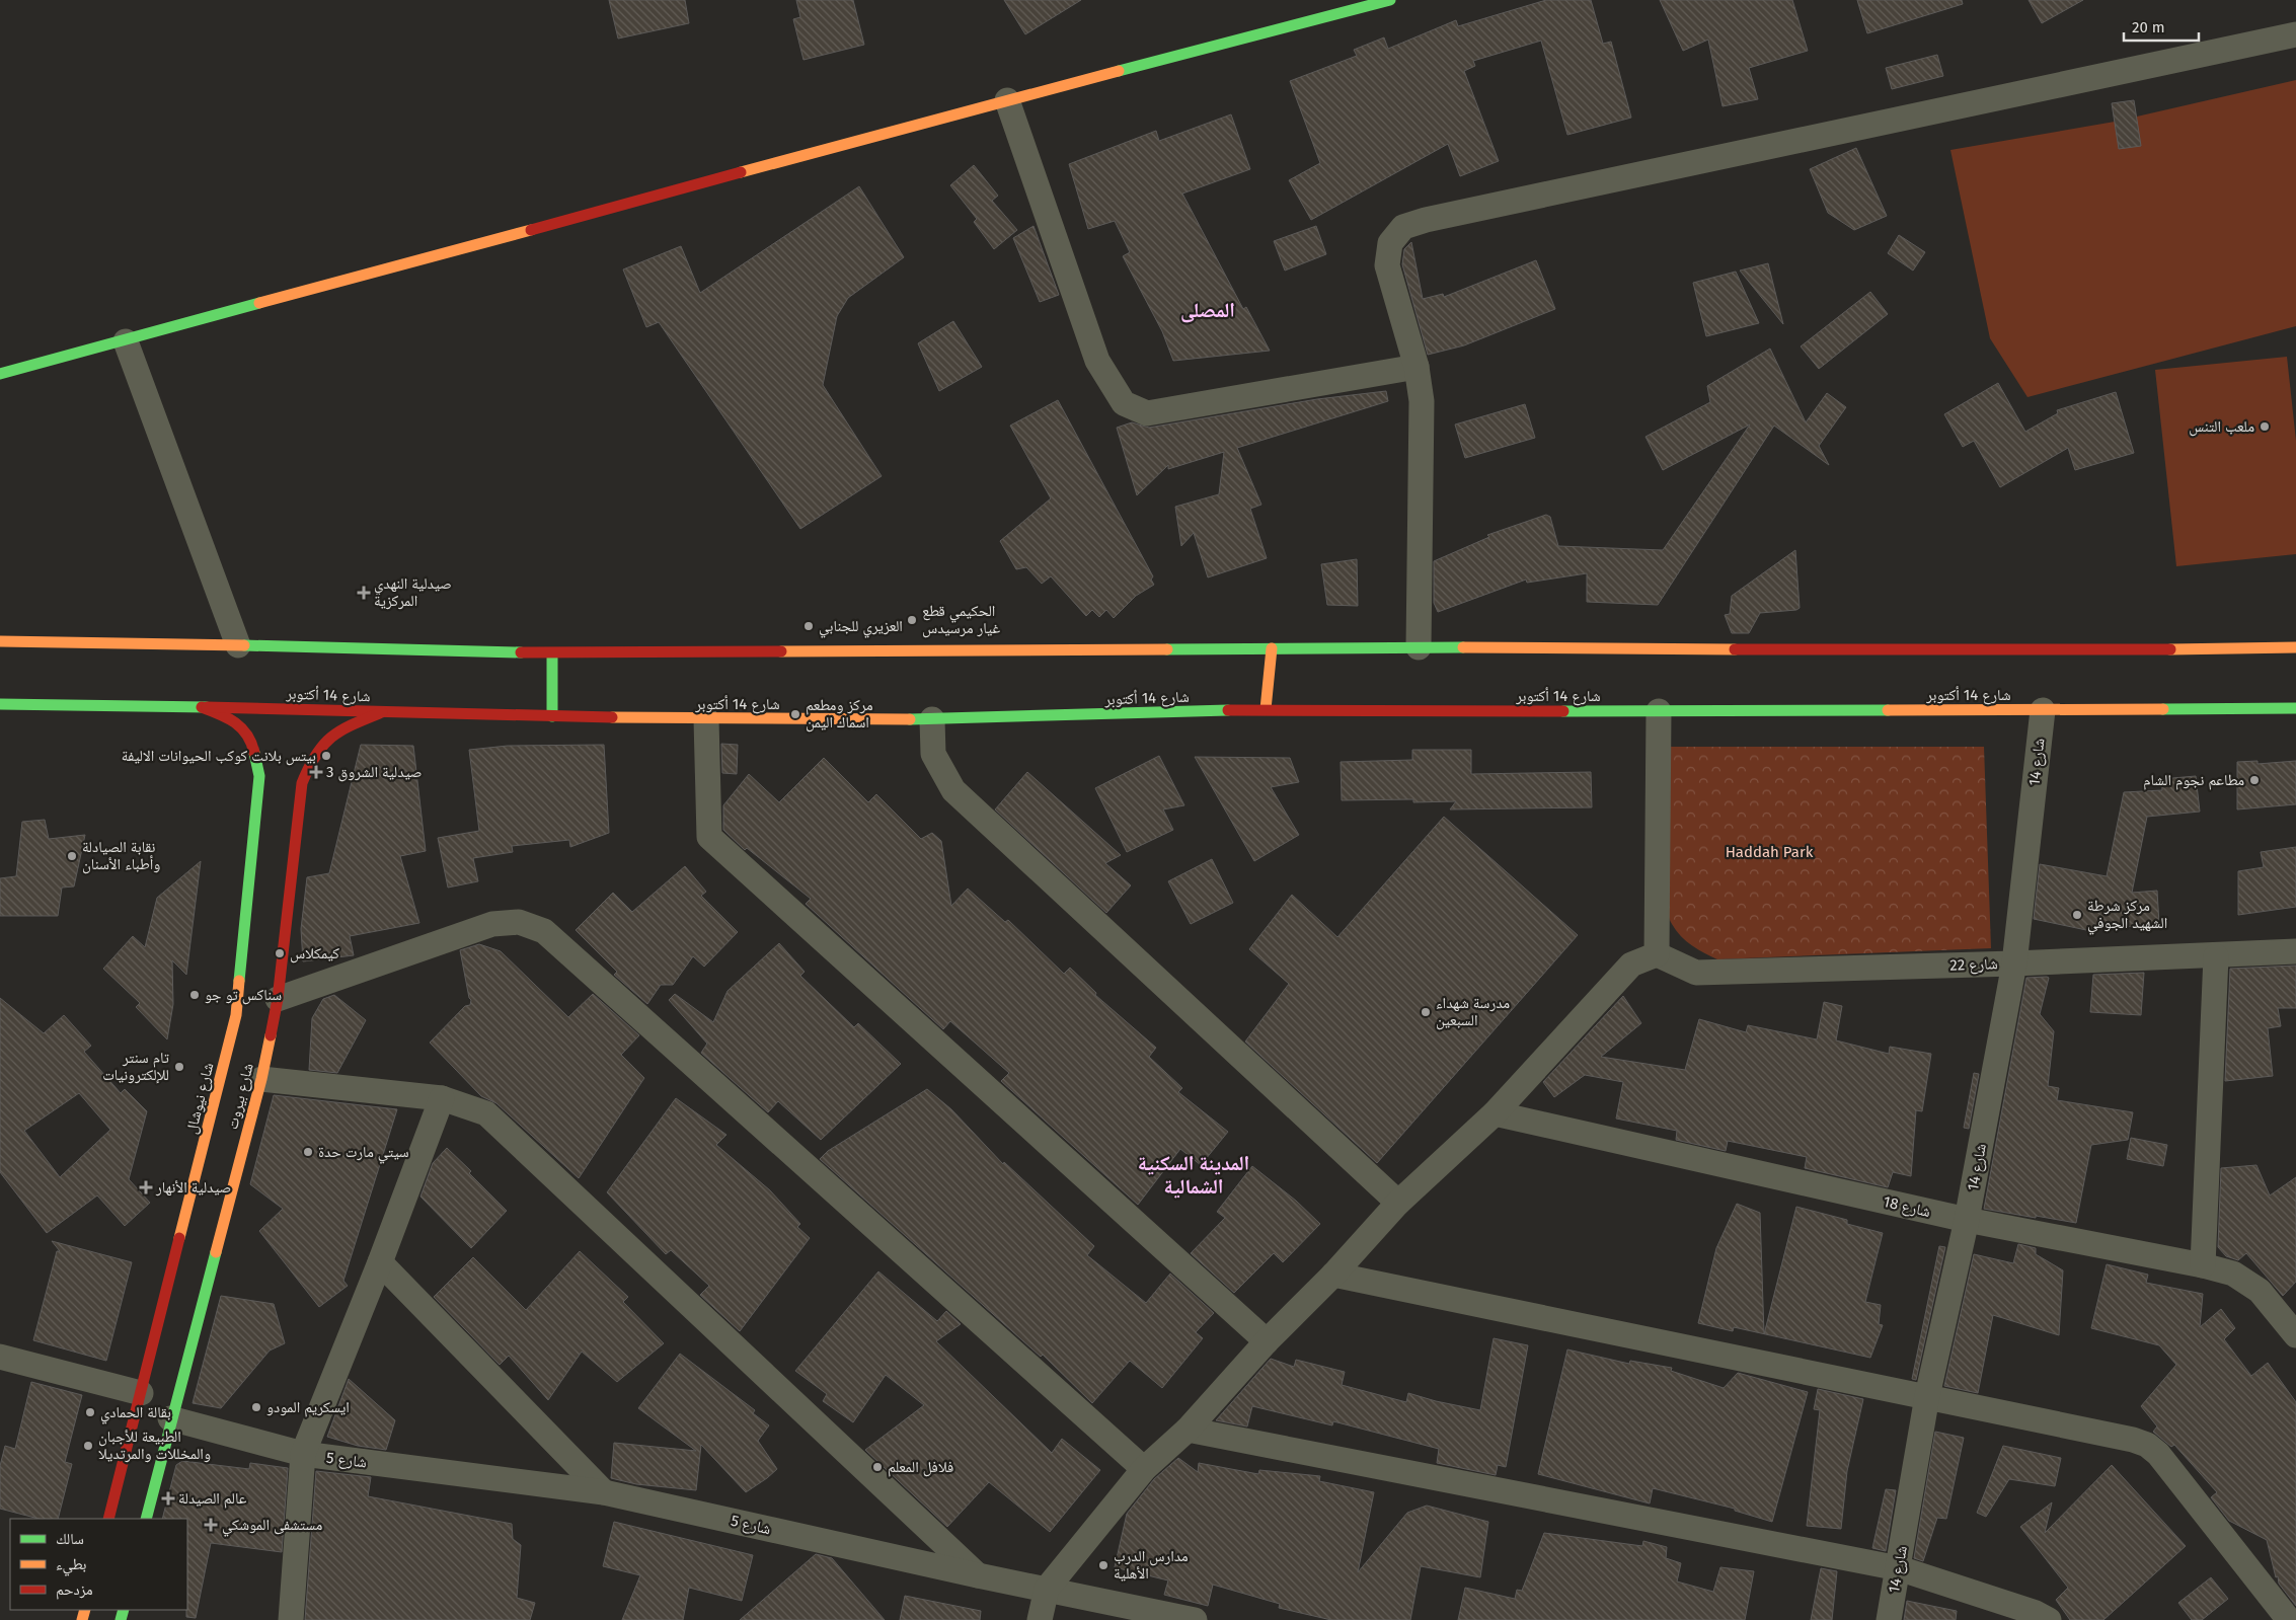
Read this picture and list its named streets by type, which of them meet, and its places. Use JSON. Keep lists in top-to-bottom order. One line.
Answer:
{"streets":{"main road":["شارع 14 أكتوبر","شارع بيروت","شارع نيوشال"],"street":["شارع 14","شارع 22","شارع 18","شارع 5"]},"crossings":[["شارع 14 أكتوبر","شارع 14"],["شارع 14 أكتوبر","شارع بيروت"],["شارع 14 أكتوبر","شارع نيوشال"],["شارع 14","شارع 22"],["شارع 14","شارع 18"],["شارع بيروت","شارع 5"]],"districts":["المصلى","المدينة السكنية الشمالية"],"parks":["Haddah Park"],"places":{"other":["ملعب التنس","الحكيمي قطع غيار مرسيدس","العزيري للجنابي","مركز ومطعم اسماك اليمن","بيتس بلانت كوكب الحيوانات الاليفة","مطاعم نجوم الشام","نقابة الصيادلة وأطباء الأسنان","مركز شرطة الشهيد الجوفي","كيمكلاس","سناكس تو جو","مدرسة شهداء السبعين","تام سنتر للإلكترونيات","سيتي مارت حدة","ايسكريم المودو","بقالة الحمادي","الطبيعة للأجبان والمخللات والمرتديلا","فلافل المعلم","مدارس الدرب الأهلية"],"health":["صيدلية النهدي المركزية","صيدلية الشروق 3","صيدلية الأنهار","عالم الصيدلة","مستشفى الموشكي"]},"legend":["سالك","بطيء","مزدحم"],"scale_bar":"20 m"}
